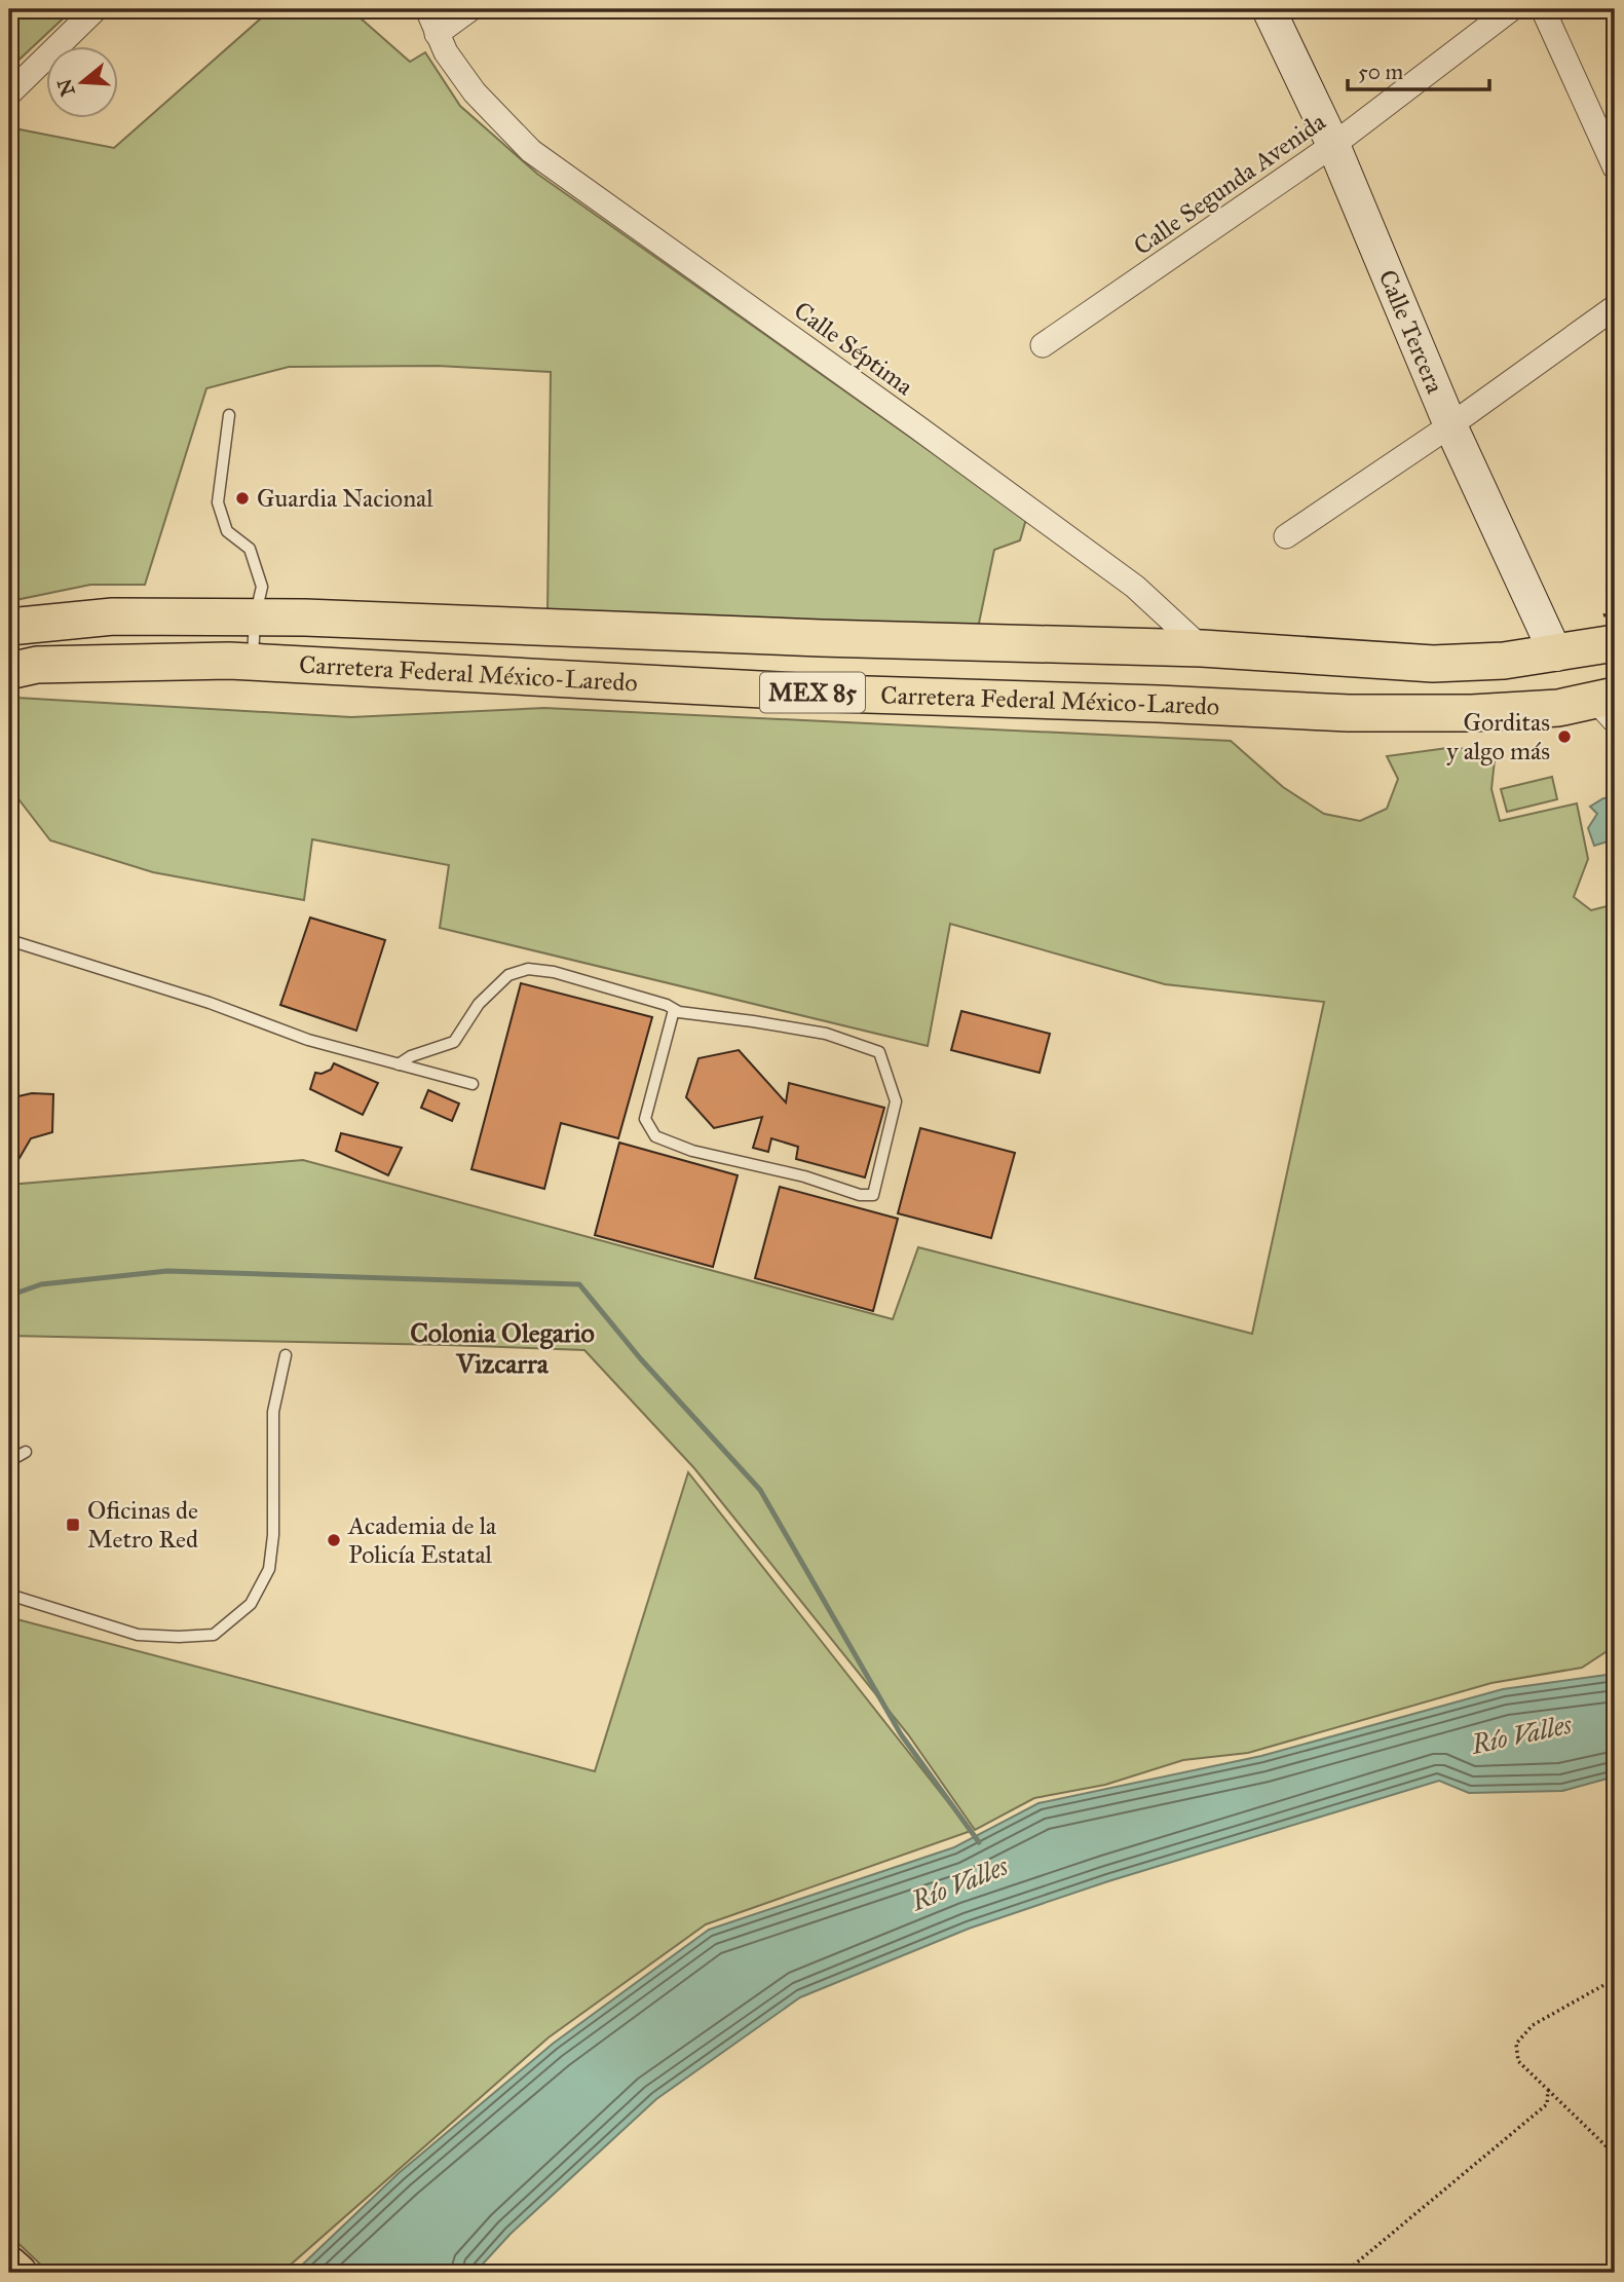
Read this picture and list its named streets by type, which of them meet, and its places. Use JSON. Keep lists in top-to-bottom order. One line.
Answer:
{"streets":{"main road":["Carretera Federal México-Laredo","MEX 85"],"street":["Calle Segunda Avenida","Calle Tercera","Calle Séptima"]},"crossings":[["Calle Segunda Avenida","Calle Tercera"],["Calle Tercera","Carretera Federal México-Laredo"],["Calle Séptima","Carretera Federal México-Laredo"]],"districts":["Colonia Olegario Vizcarra"],"water":["Río Valles"],"places":{"other":["Guardia Nacional","Gorditas y algo más","Academia de la Policía Estatal"],"transit":["Oficinas de Metro Red"]},"scale_bar":"50 m","north":"left"}
